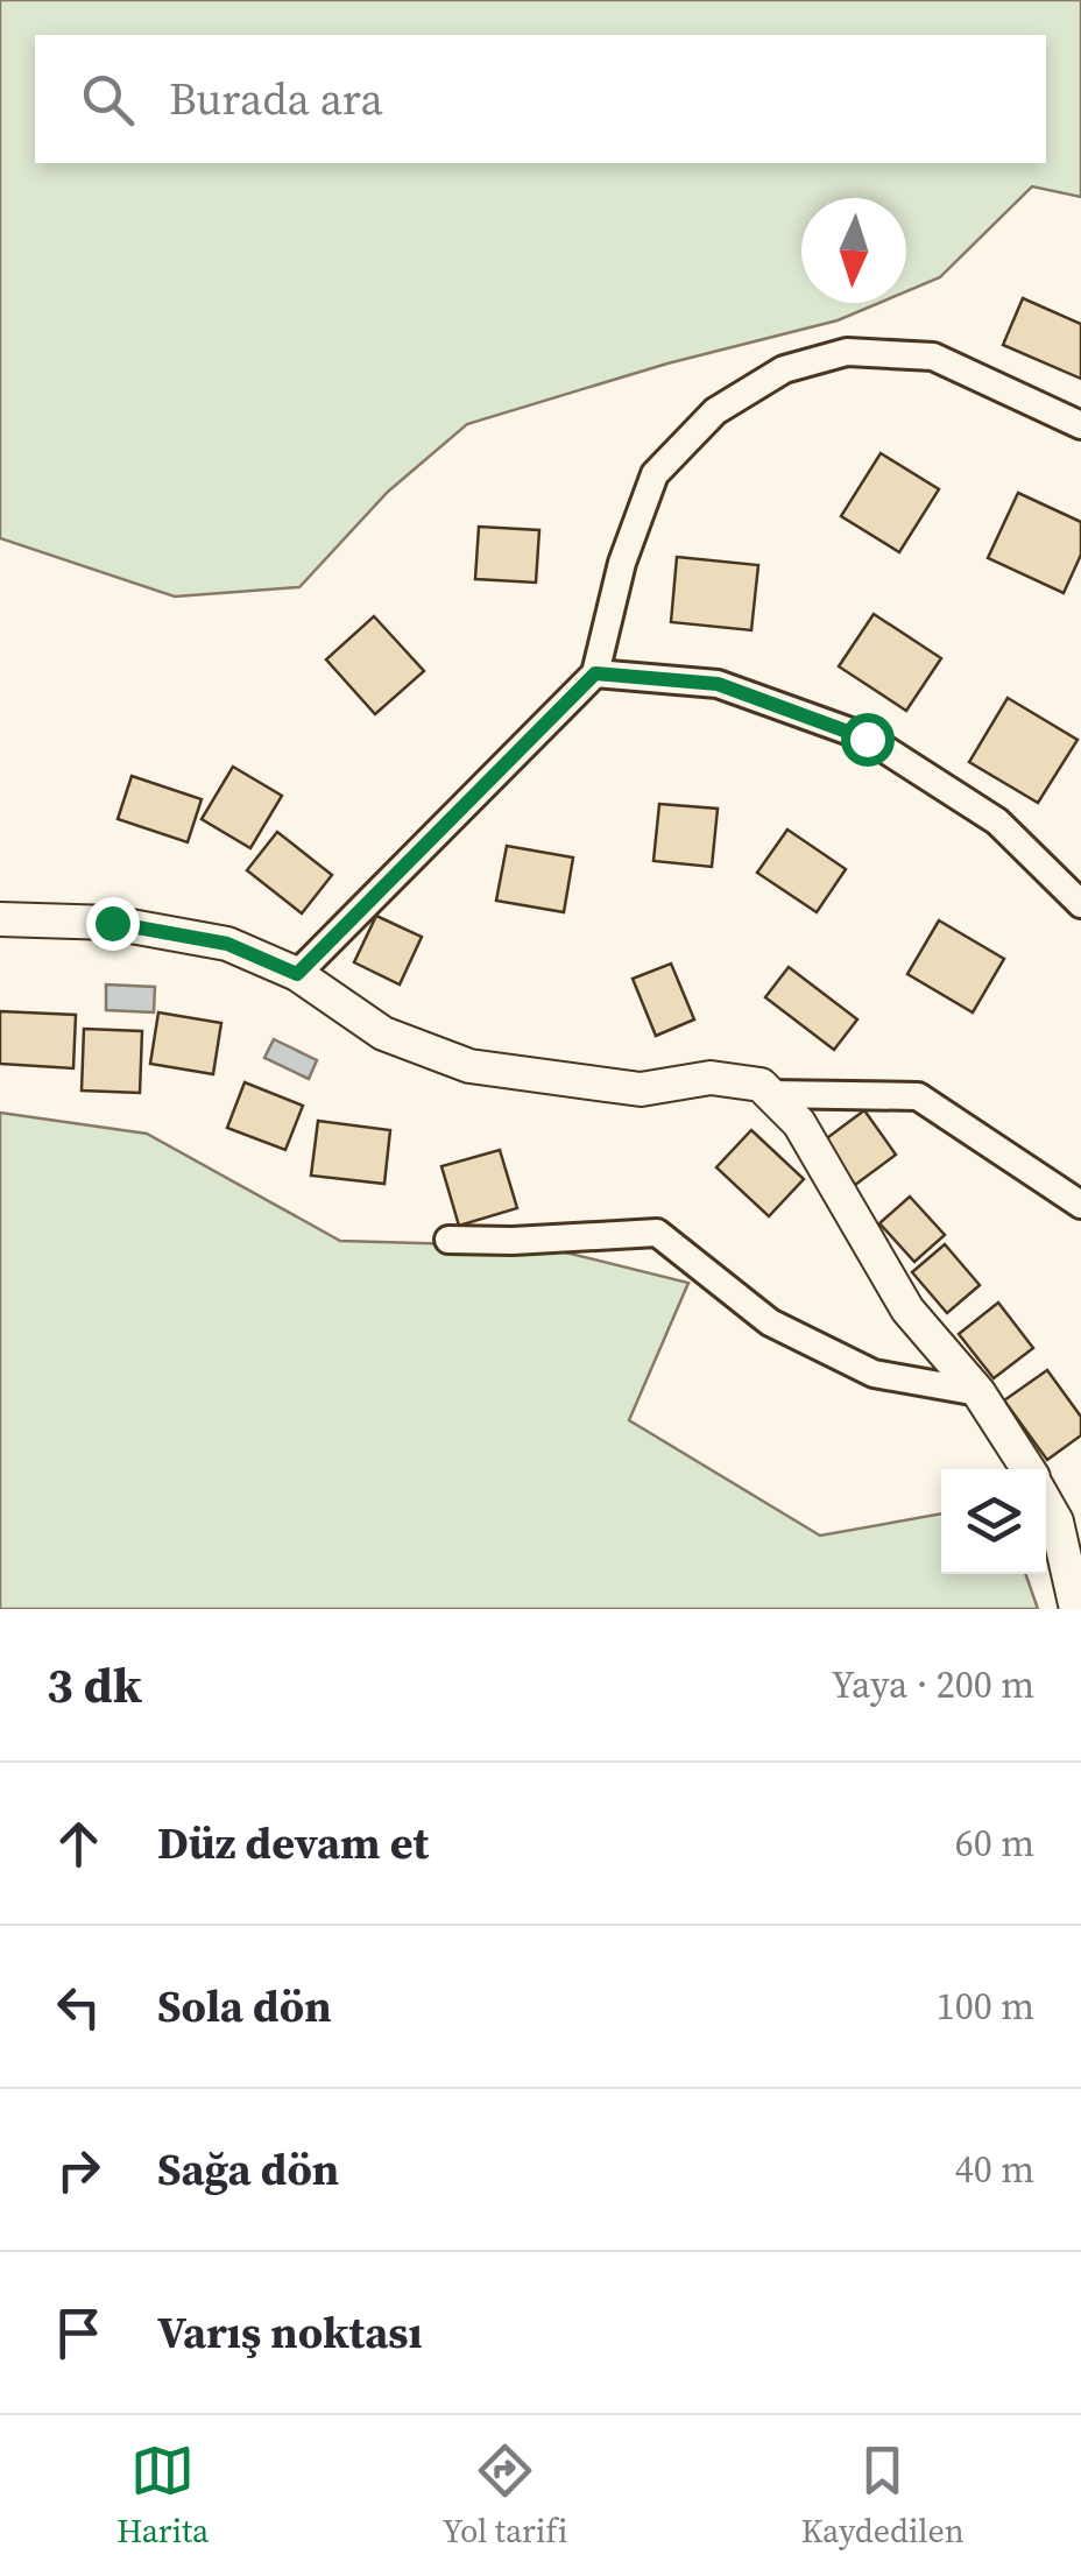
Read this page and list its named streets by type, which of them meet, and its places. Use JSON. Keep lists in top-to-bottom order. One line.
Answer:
{"north":"bottom","page":{"search":"Burada ara","heading":["3 dk","Yaya · 200 m"],"list":[["Düz devam et","60 m"],["Sola dön","100 m"],["Sağa dön","40 m"],"Varış noktası"],"nav":["Harita","Yol tarifi","Kaydedilen"]}}
